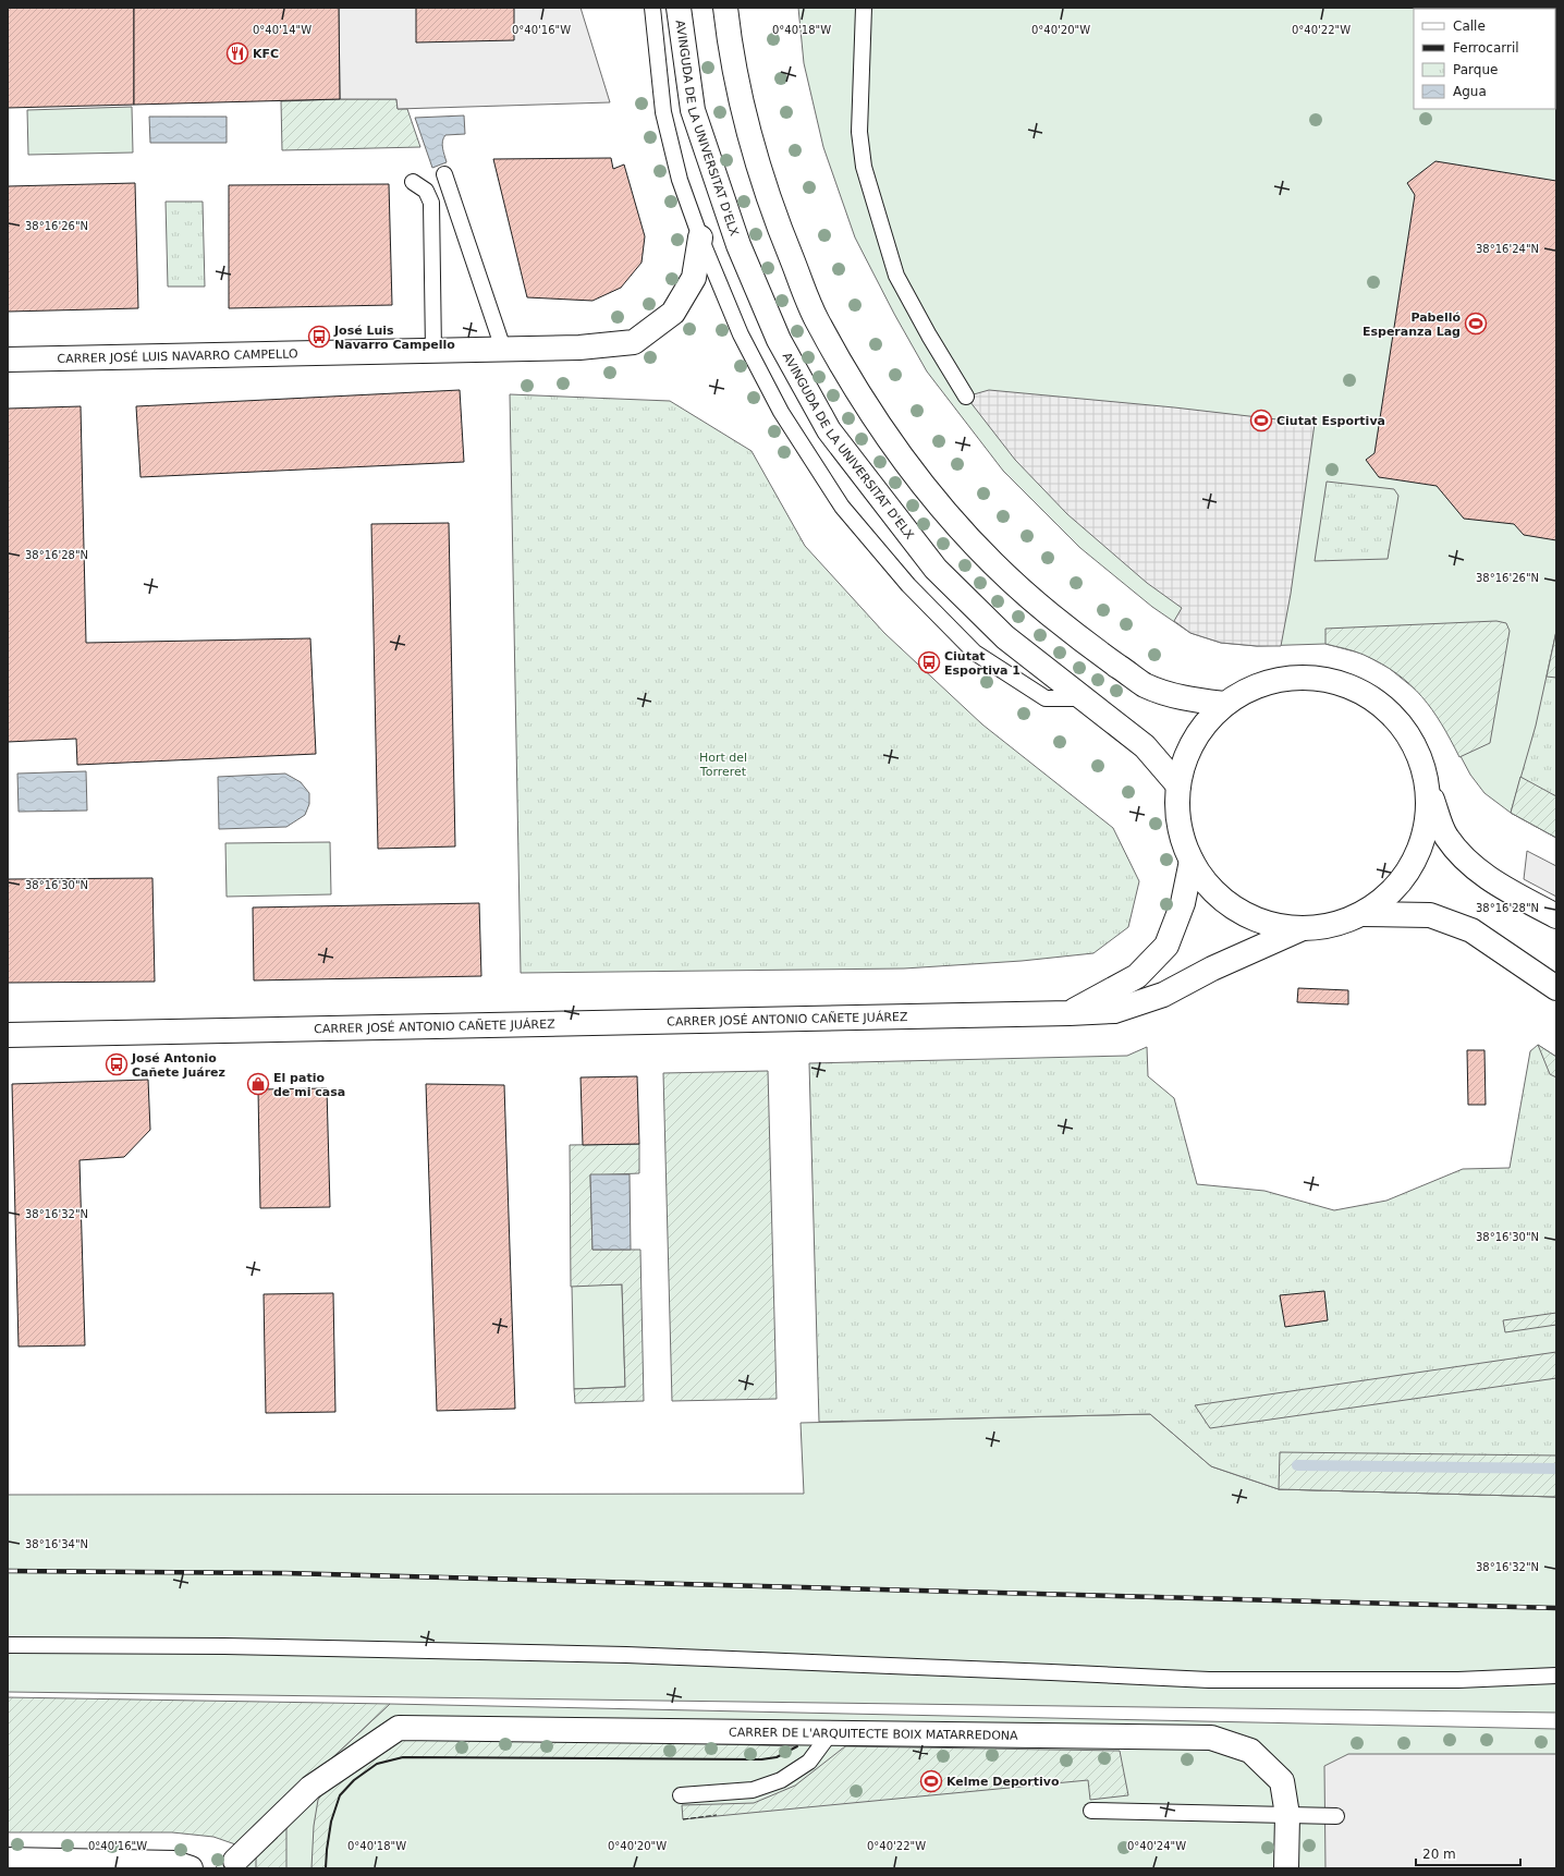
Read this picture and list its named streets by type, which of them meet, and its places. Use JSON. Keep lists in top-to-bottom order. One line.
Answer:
{"streets":{"main road":["AVINGUDA DE LA UNIVERSITAT D'ELX","CARRER JOSÉ LUIS NAVARRO CAMPELLO","CARRER JOSÉ ANTONIO CAÑETE JUÁREZ","CARRER DE L'ARQUITECTE BOIX MATARREDONA"]},"parks":["Hort del Torreret"],"places":{"restaurant":["KFC"],"sports":["Pabelló Esperanza Lag","Ciutat Esportiva","Kelme Deportivo"],"bus stop":["José Luis Navarro Campello","Ciutat Esportiva 1","José Antonio Cañete Juárez"],"shop":["El patio de mi casa"]},"legend":["Calle","Ferrocarril","Parque","Agua"],"scale_bar":"20 m","coordinates":["0°40'14\"W","0°40'16\"W","0°40'18\"W","0°40'20\"W","0°40'22\"W","38°16'26\"N","38°16'24\"N","38°16'28\"N","38°16'30\"N","38°16'32\"N","38°16'34\"N","0°40'24\"W"]}
